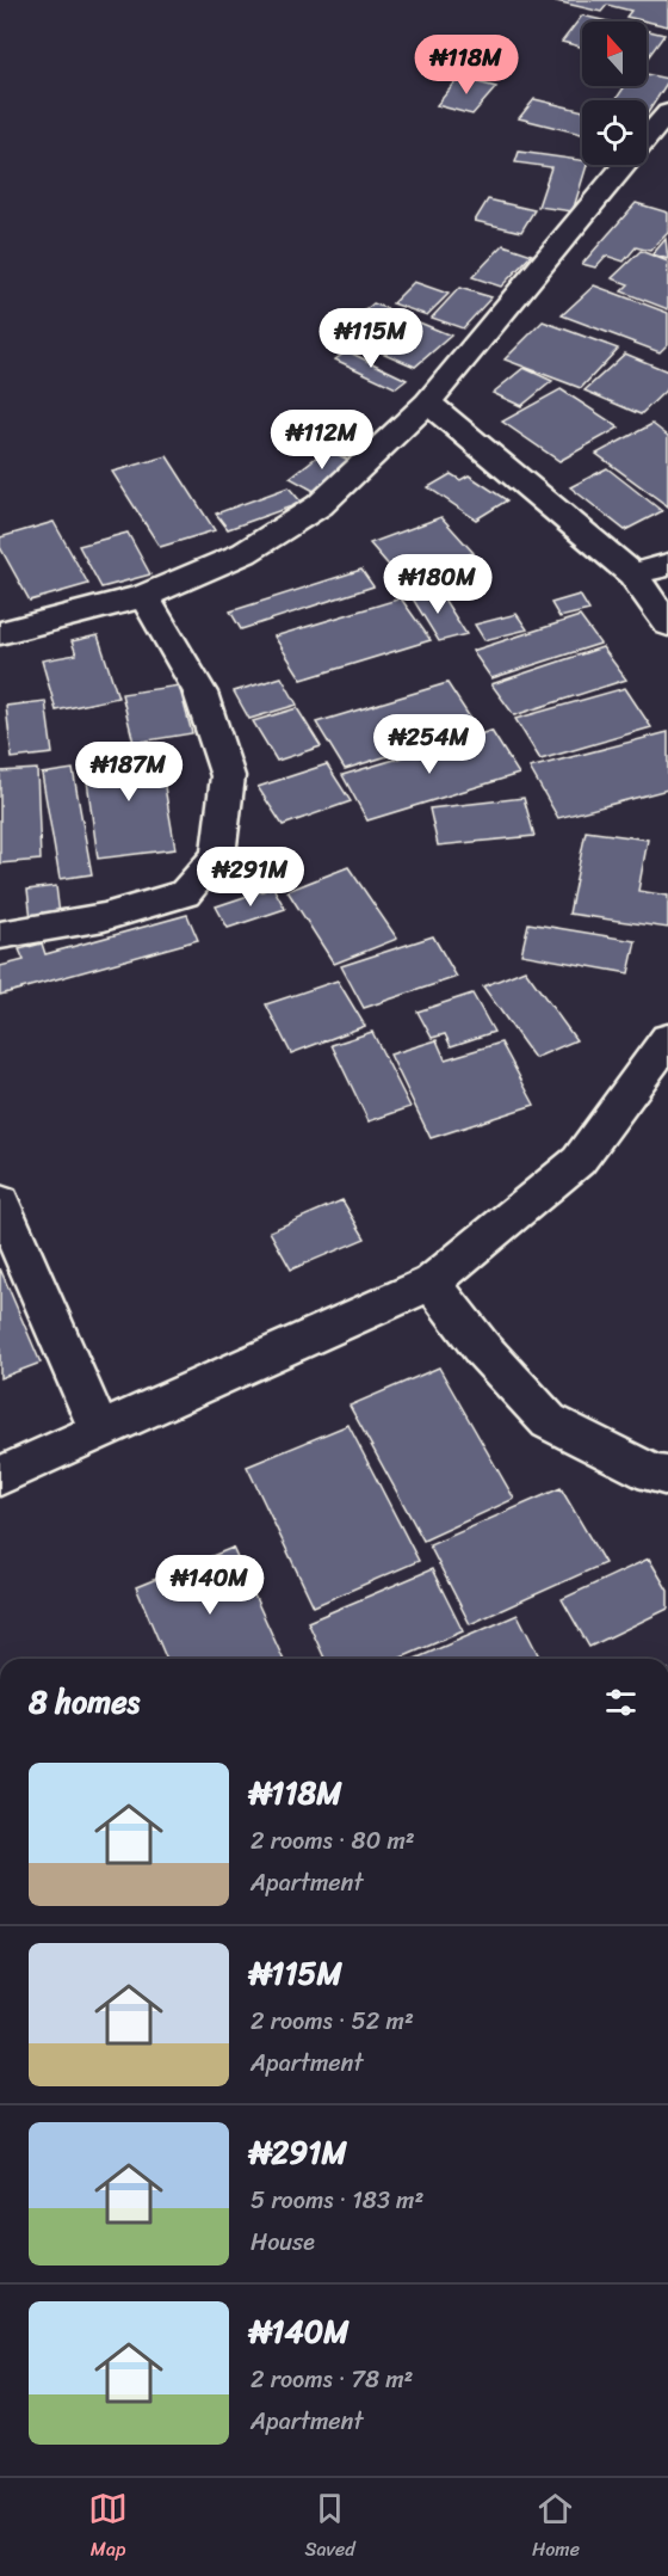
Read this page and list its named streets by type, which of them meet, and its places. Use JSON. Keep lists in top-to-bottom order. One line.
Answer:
{"north":"top","page":{"price":["₦118M","₦115M","₦112M","₦180M","₦254M","₦187M","₦291M","₦140M"],"heading":"8 homes","list":[{"name":"₦118M","note":"2 rooms · 80 m² · Apartment"},{"name":"₦115M","note":"2 rooms · 52 m² · Apartment"},{"name":"₦291M","note":"5 rooms · 183 m² · House"},{"name":"₦140M","note":"2 rooms · 78 m² · Apartment"}],"tabs":["Map","Saved","Home"]}}
